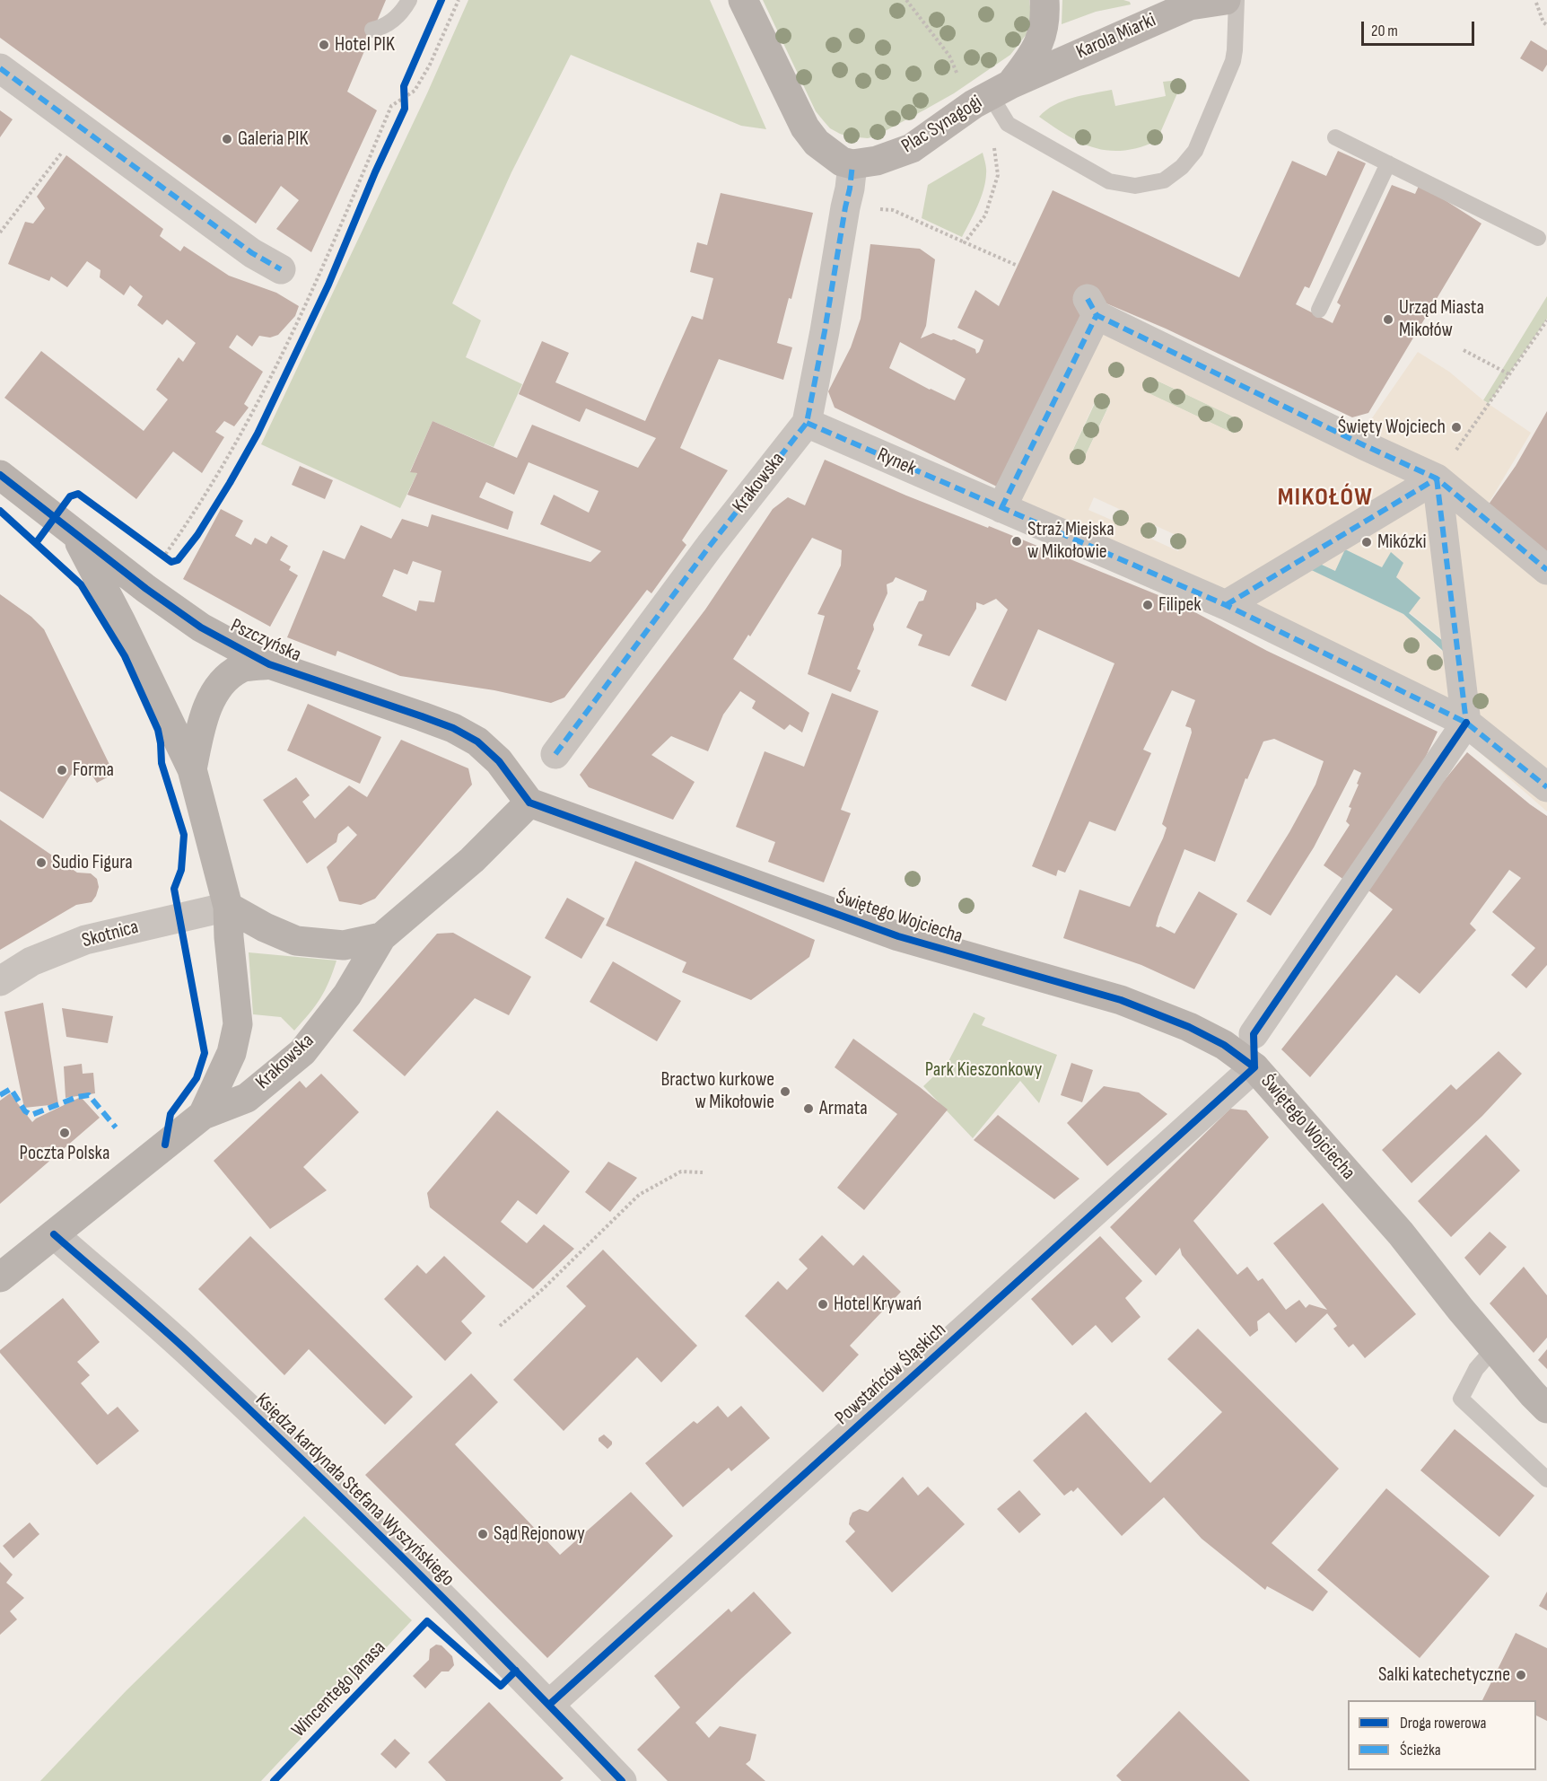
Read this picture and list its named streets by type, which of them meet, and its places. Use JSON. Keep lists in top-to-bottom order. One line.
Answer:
{"streets":{"street":["Karola Miarki","Plac Synagogi","Rynek","Krakowska","Pszczyńska","Świętego Wojciecha","Skotnica","Powstańców Śląskich","Księdza kardynała Stefana Wyszyńskiego"],"cycle path":["Wincentego Janasa"]},"crossings":[["Karola Miarki","Plac Synagogi"],["Plac Synagogi","Krakowska"],["Rynek","Krakowska"],["Krakowska","Pszczyńska"],["Krakowska","Świętego Wojciecha"],["Krakowska","Księdza kardynała Stefana Wyszyńskiego"],["Pszczyńska","Świętego Wojciecha"],["Pszczyńska","Skotnica"],["Świętego Wojciecha","Powstańców Śląskich"],["Powstańców Śląskich","Księdza kardynała Stefana Wyszyńskiego"]],"districts":["MIKOŁÓW"],"parks":["Park Kieszonkowy"],"places":["Hotel PIK","Galeria PIK","Urząd Miasta Mikołów","Święty Wojciech","Straż Miejska w Mikołowie","Mikózki","Filipek","Forma","Sudio Figura","Bractwo kurkowe w Mikołowie","Armata","Poczta Polska","Hotel Krywań","Sąd Rejonowy","Salki katechetyczne"],"legend":["Droga rowerowa","Ścieżka"],"scale_bar":"20 m"}
